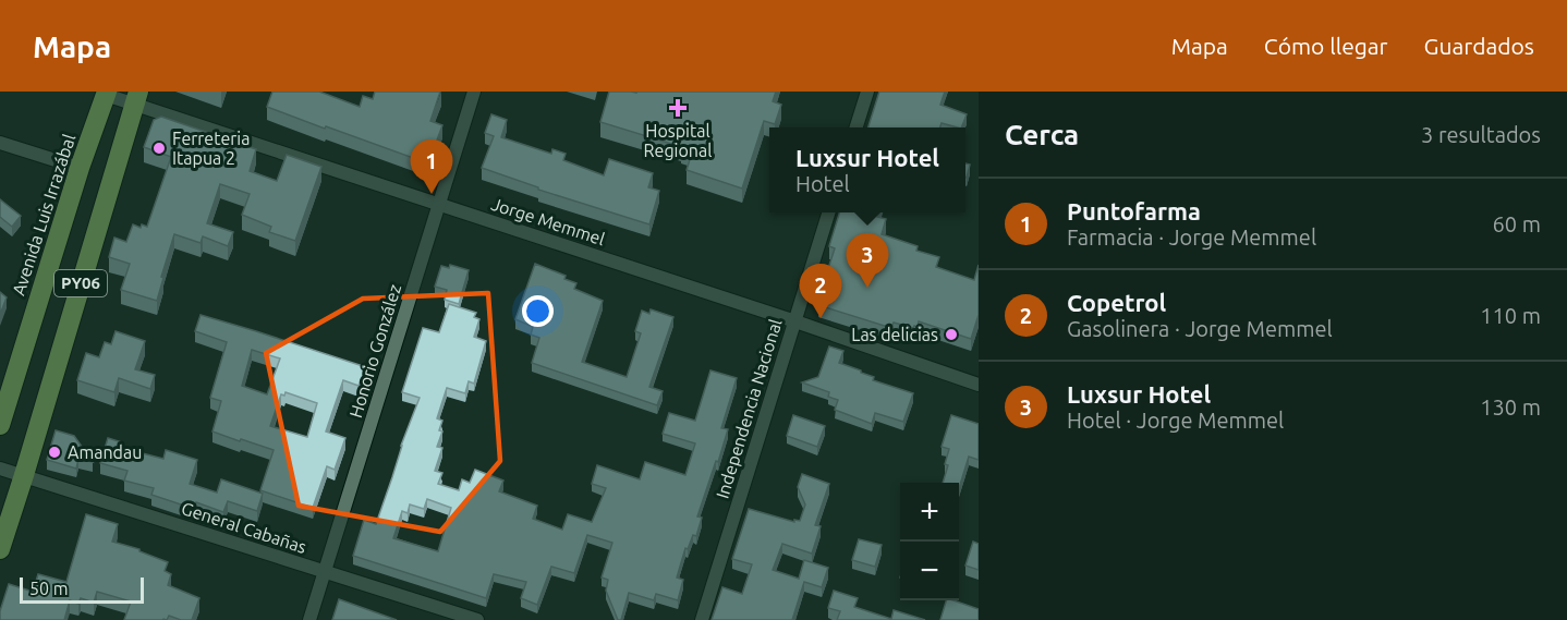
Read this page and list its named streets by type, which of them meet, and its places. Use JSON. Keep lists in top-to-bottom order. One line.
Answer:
{"streets":{"highway":["Avenida Luis Irrazábal","PY06"],"street":["Jorge Memmel","Honorio González","Independencia Nacional","General Cabañas"]},"crossings":[["Avenida Luis Irrazábal","Jorge Memmel"],["Jorge Memmel","PY06"],["Jorge Memmel","Honorio González"],["Jorge Memmel","Independencia Nacional"],["PY06","General Cabañas"],["Honorio González","General Cabañas"]],"places":{"health":["Hospital Regional"],"other":["Ferreteria Itapua 2","Las delicias","Amandau"]},"scale_bar":"50 m","page":{"header":"Mapa","nav":["Mapa","Cómo llegar","Guardados"],"heading":["Cerca","3 resultados"],"popup":["Luxsur Hotel","Hotel"],"pins":["1","3","2"],"list":[{"mark":"1","name":"Puntofarma","note":"Farmacia · Jorge Memmel","value":"60 m"},{"mark":"2","name":"Copetrol","note":"Gasolinera · Jorge Memmel","value":"110 m"},{"mark":"3","name":"Luxsur Hotel","note":"Hotel · Jorge Memmel","value":"130 m"}],"map_buttons":["+","−"],"scale":"50 m"}}
